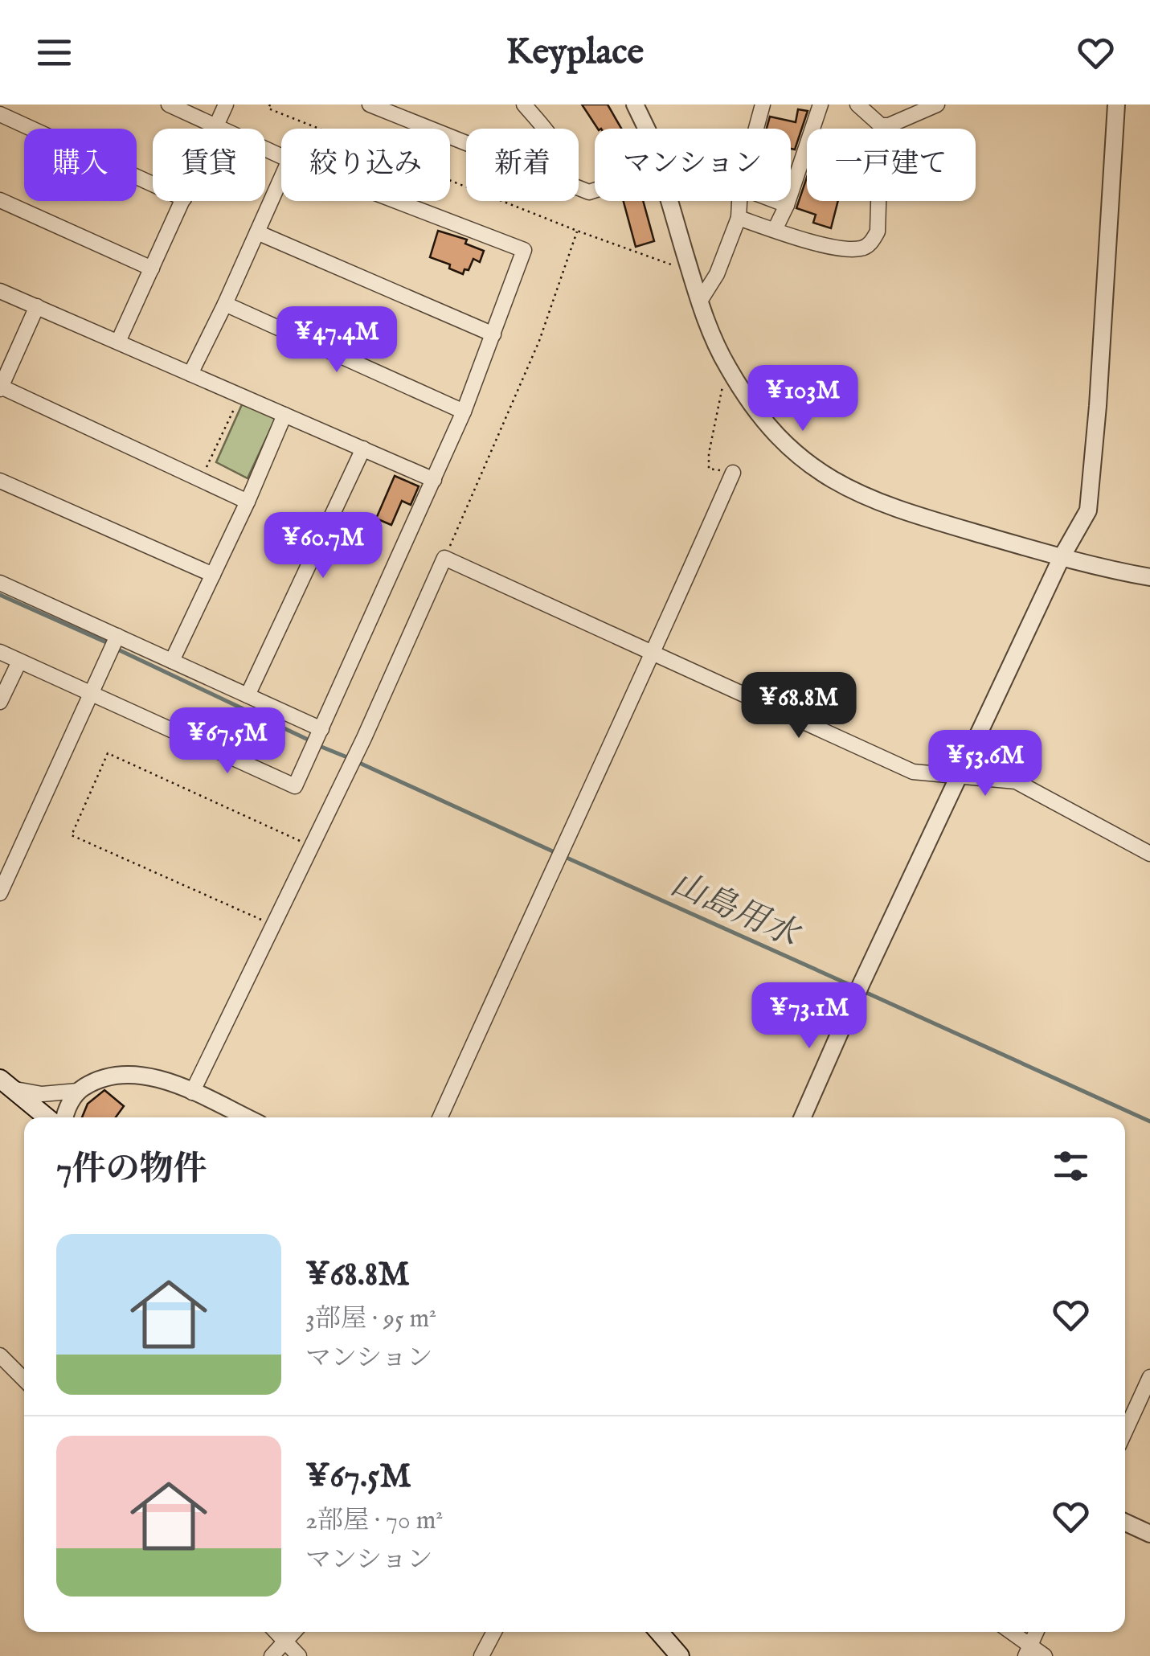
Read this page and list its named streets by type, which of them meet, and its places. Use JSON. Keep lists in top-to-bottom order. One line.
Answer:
{"water":["山島用水"],"page":{"header":"Keyplace","chip":["購入","賃貸","絞り込み","新着","マンション","一戸建て"],"price":["¥47.4M","¥103M","¥60.7M","¥68.8M","¥67.5M","¥53.6M","¥73.1M"],"heading":"7件の物件","list":[{"name":"¥68.8M","note":"3部屋 · 95 m² · マンション"},{"name":"¥67.5M","note":"2部屋 · 70 m² · マンション"}]}}
